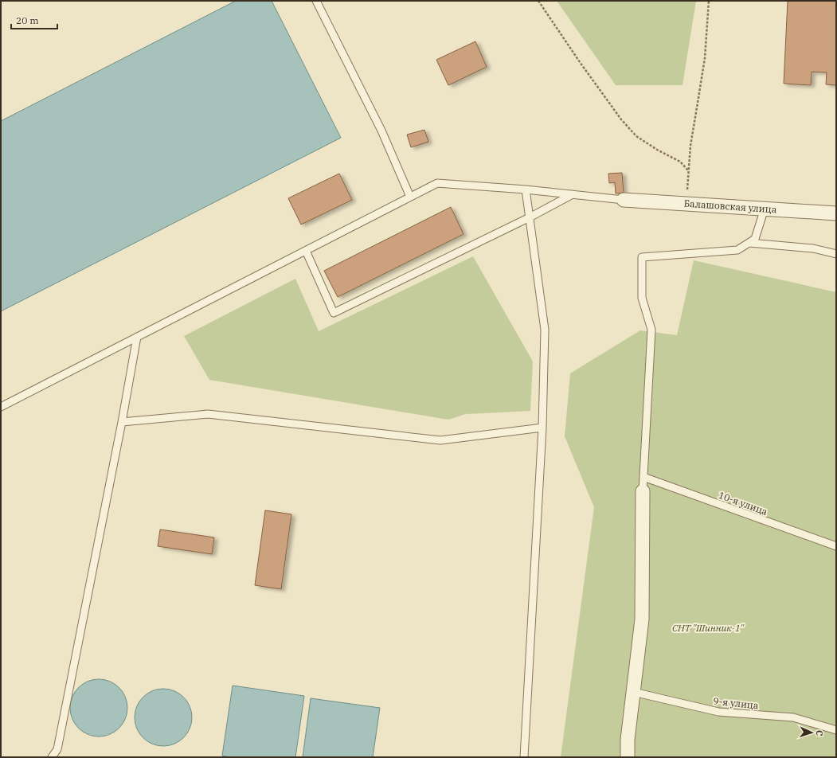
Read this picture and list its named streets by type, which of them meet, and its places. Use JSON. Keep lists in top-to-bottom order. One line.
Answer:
{"streets":{"street":["Балашовская улица"],"lane":["10-я улица","9-я улица"]},"parks":["СНТ \"Шинник-1\""],"scale_bar":"20 m","north":"right"}
